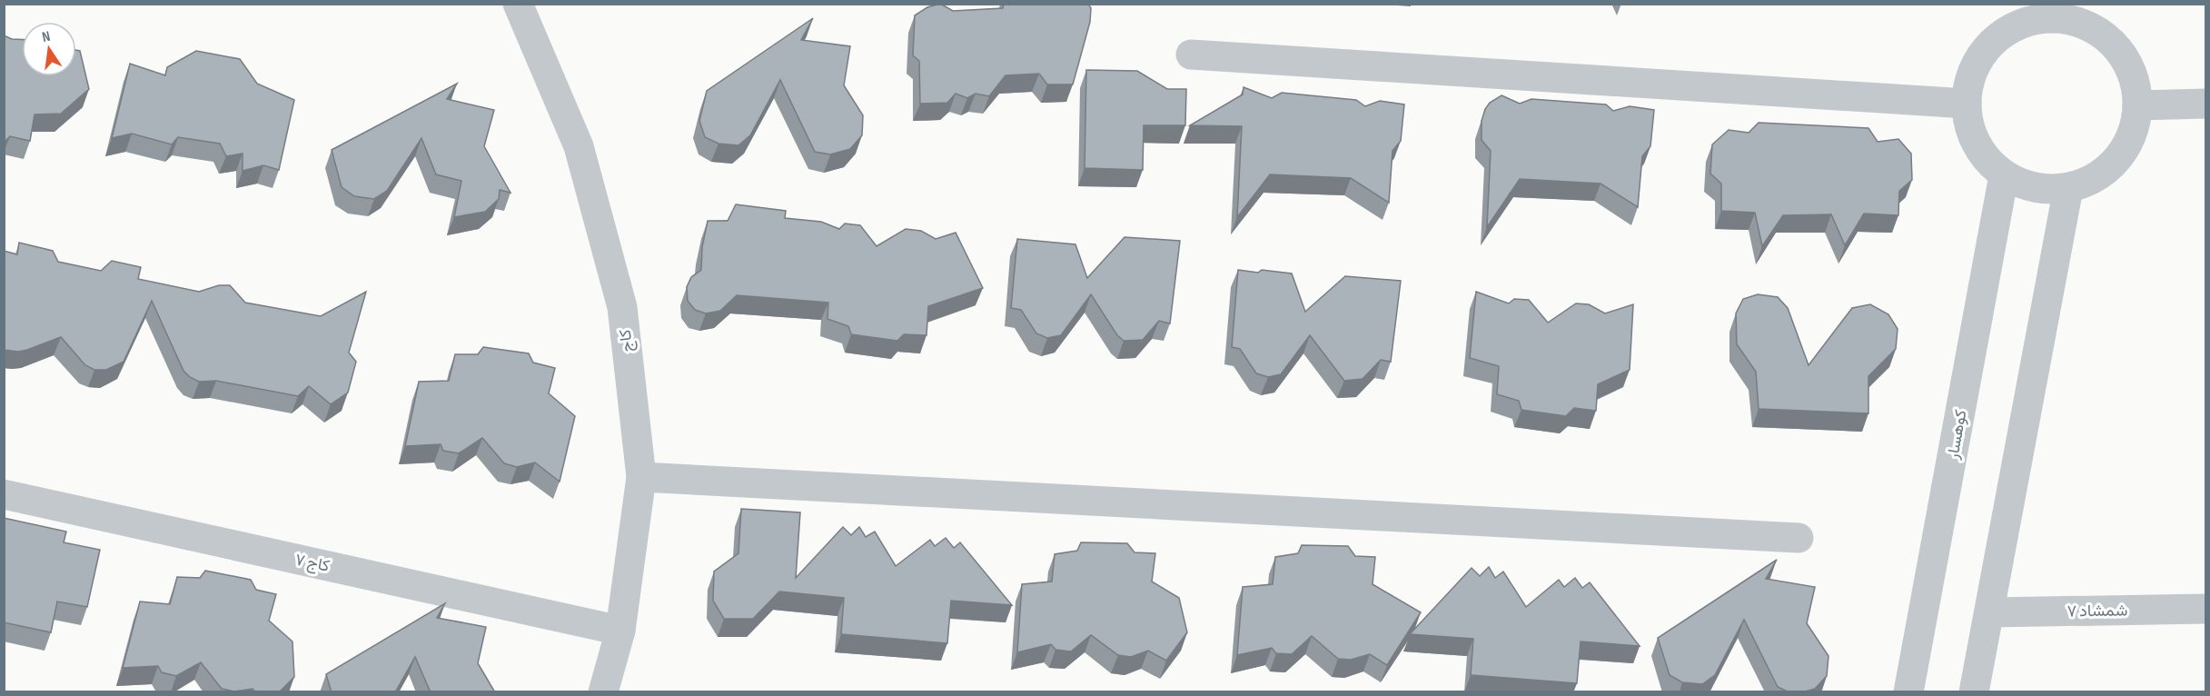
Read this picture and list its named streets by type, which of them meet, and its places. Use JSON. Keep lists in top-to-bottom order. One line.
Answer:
{"streets":{"street":["کاج","کوهسار","کاج ۷","شمشاد ۷"]},"crossings":[["کاج","کاج ۷"]],"north":"top"}
